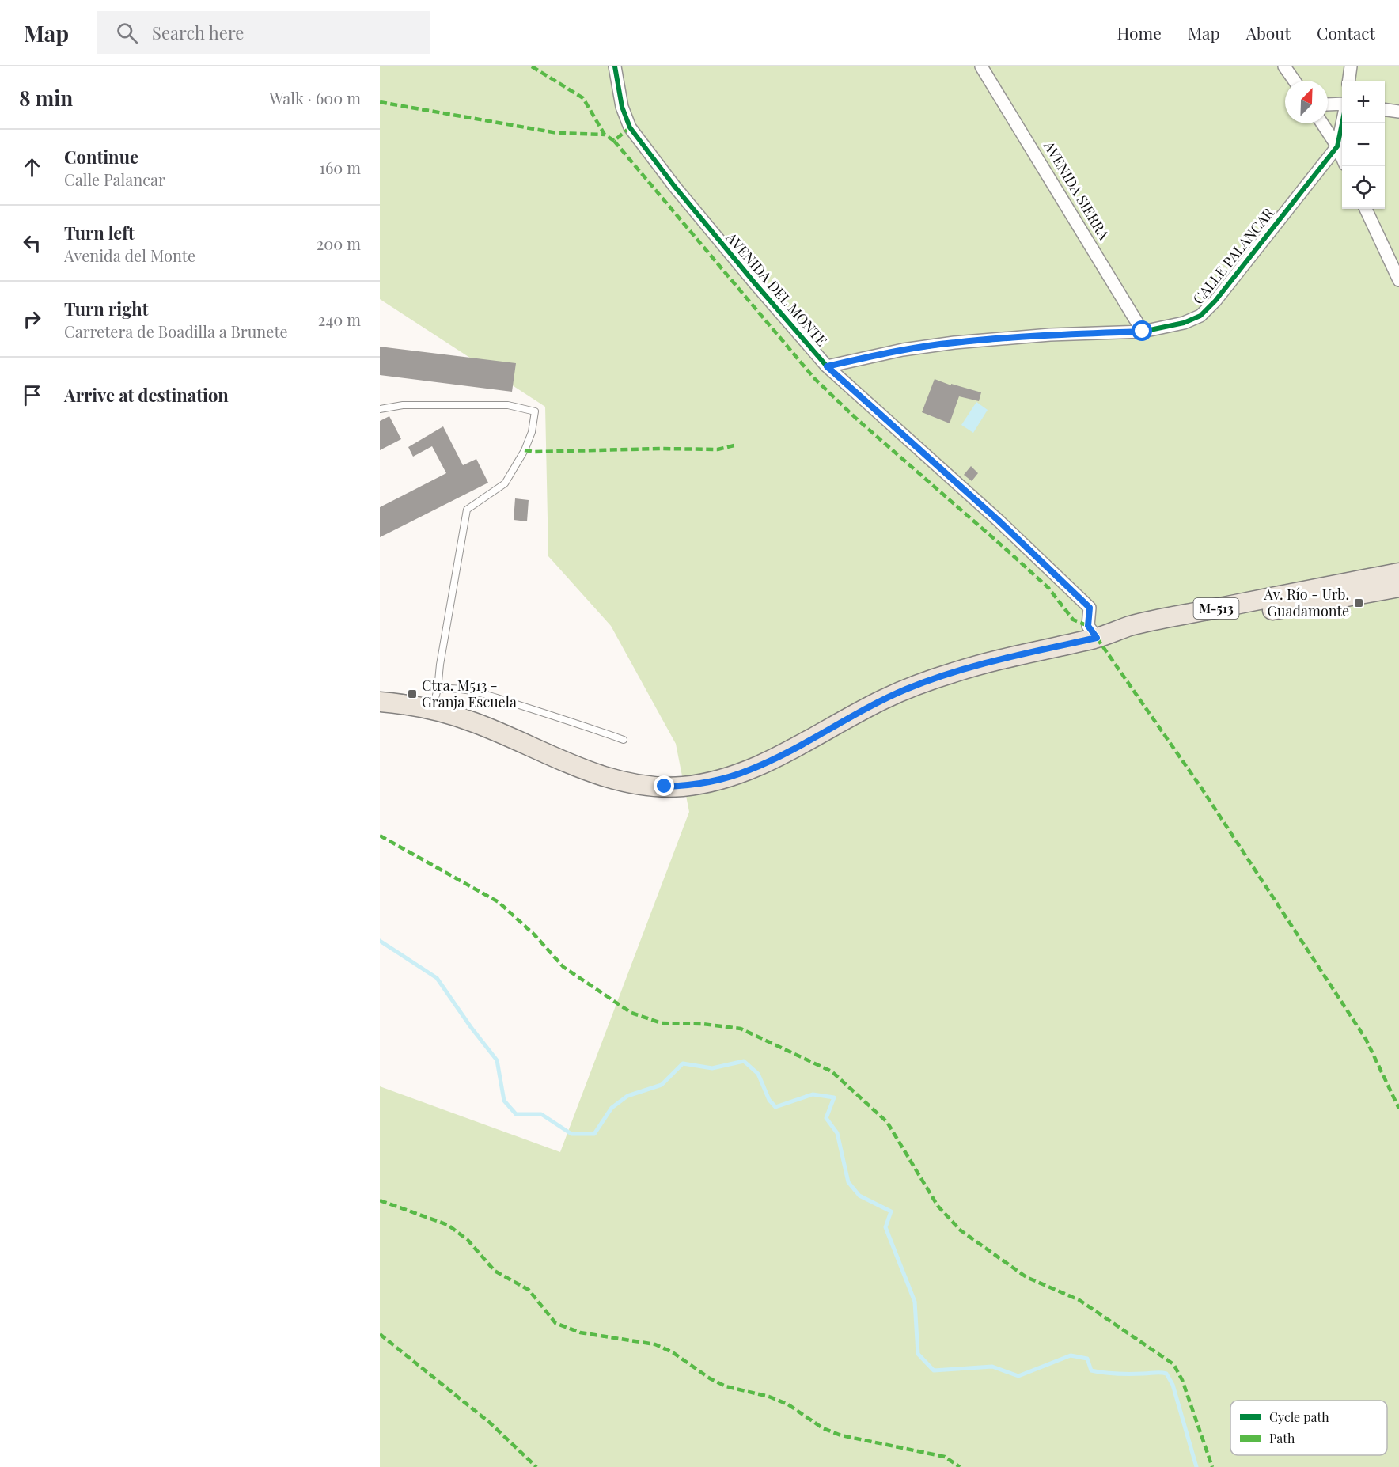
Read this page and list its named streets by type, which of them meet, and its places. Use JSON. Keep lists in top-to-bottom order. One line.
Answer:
{"streets":{"main road":["M-513"],"street":["AVENIDA SIERRA","CALLE PALANCAR","AVENIDA DEL MONTE"]},"crossings":[["AVENIDA SIERRA","CALLE PALANCAR"],["CALLE PALANCAR","AVENIDA DEL MONTE"],["AVENIDA DEL MONTE","M-513"]],"places":{"transit":["Av. Río - Urb. Guadamonte","Ctra. M513 - Granja Escuela"]},"legend":["Cycle path","Path"],"north":"top right","page":{"header":"Map","search":"Search here","nav":["Home","Map","About","Contact"],"heading":["8 min","Walk · 600 m"],"map_buttons":["+","−"],"list":[["Continue","Calle Palancar","160 m"],["Turn left","Avenida del Monte","200 m"],["Turn right","Carretera de Boadilla a Brunete","240 m"],"Arrive at destination"]}}
